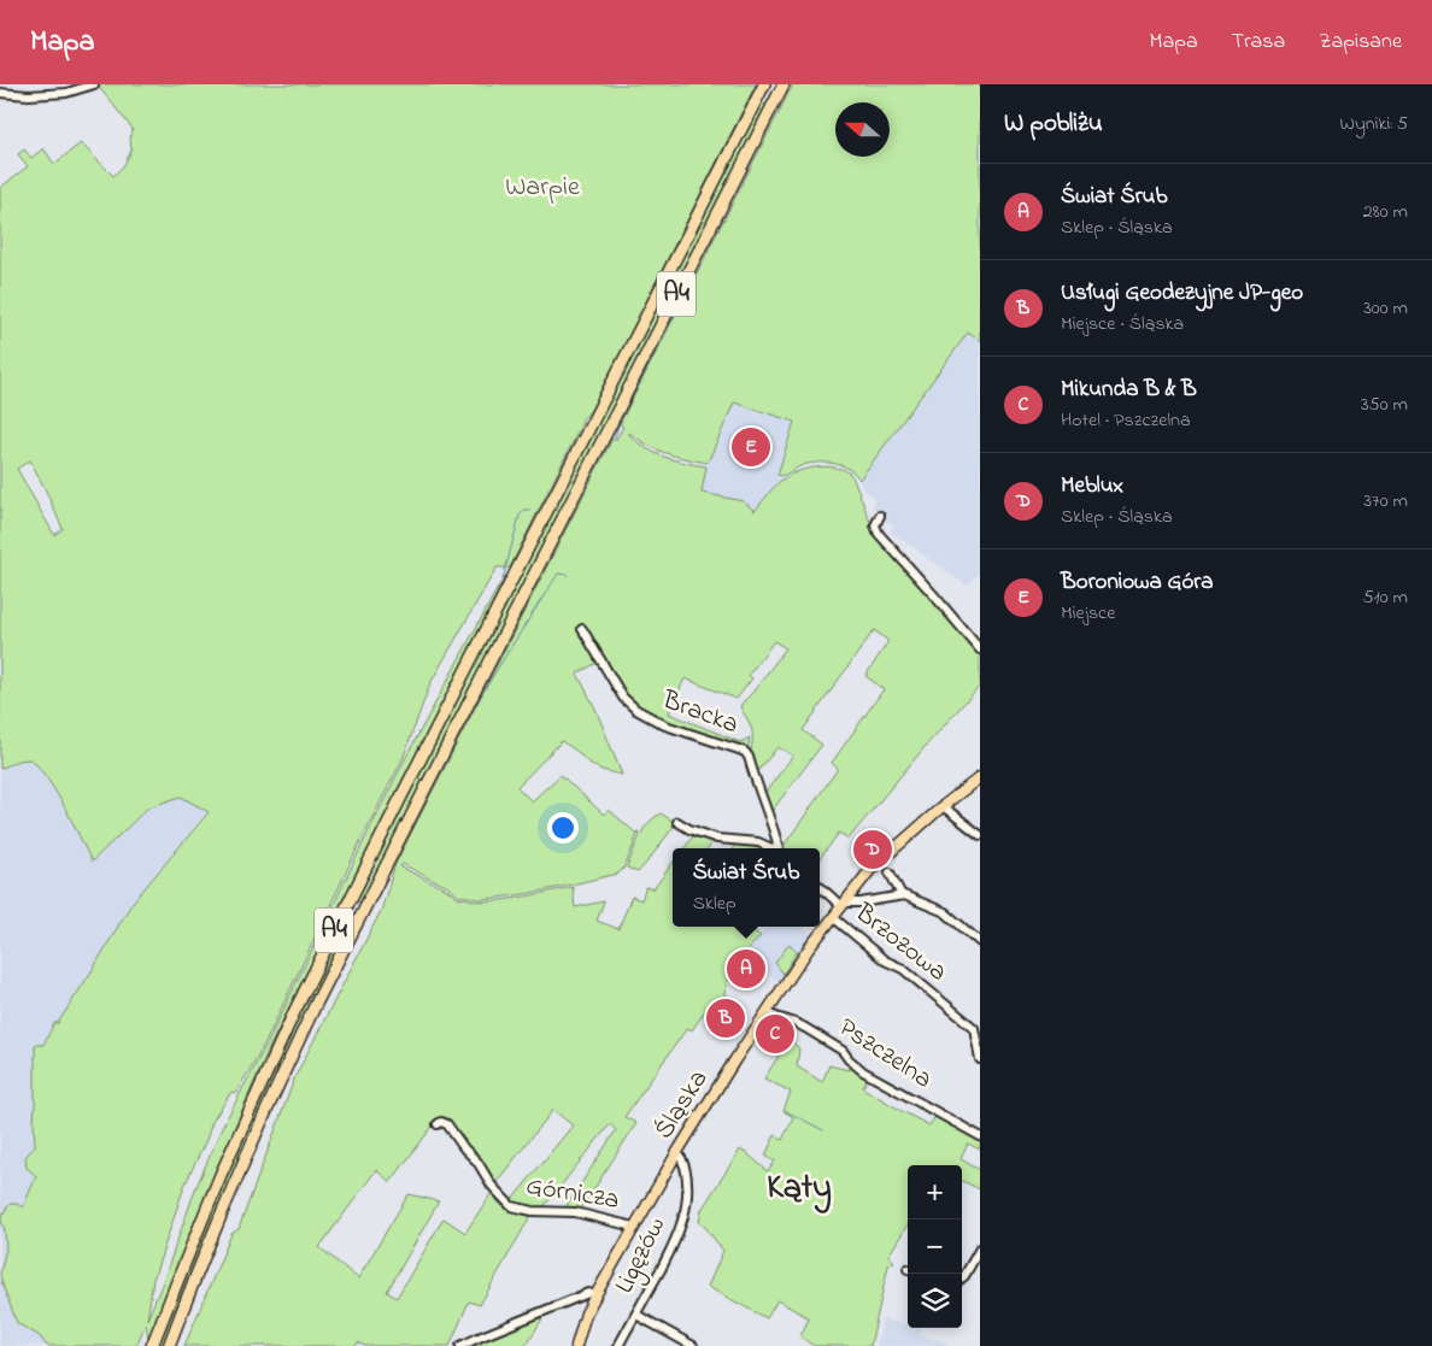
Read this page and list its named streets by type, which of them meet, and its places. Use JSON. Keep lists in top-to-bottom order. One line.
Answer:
{"streets":{"highway":["A4"],"main road":["Śląska"],"street":["Bracka","Brzozowa","Pszczelna","Górnicza","Ligęzów"]},"crossings":[["Brzozowa","Śląska"],["Pszczelna","Śląska"],["Śląska","Górnicza"],["Śląska","Ligęzów"]],"districts":["Kąty"],"parks":["Warpie"],"north":"left","page":{"header":"Mapa","nav":["Mapa","Trasa","Zapisane"],"heading":["W pobliżu","Wyniki: 5"],"list":[{"mark":"A","name":"Świat Śrub","note":"Sklep · Śląska","value":"280 m"},{"mark":"B","name":"Usługi Geodezyjne JP-geo","note":"Miejsce · Śląska","value":"300 m"},{"mark":"C","name":"Mikunda B & B","note":"Hotel · Pszczelna","value":"350 m"},{"mark":"D","name":"Meblux","note":"Sklep · Śląska","value":"370 m"},{"mark":"E","name":"Boroniowa Góra","note":"Miejsce","value":"510 m"}],"pins":["E","D","A","B","C"],"popup":["Świat Śrub","Sklep"],"map_buttons":["+","−"]}}
